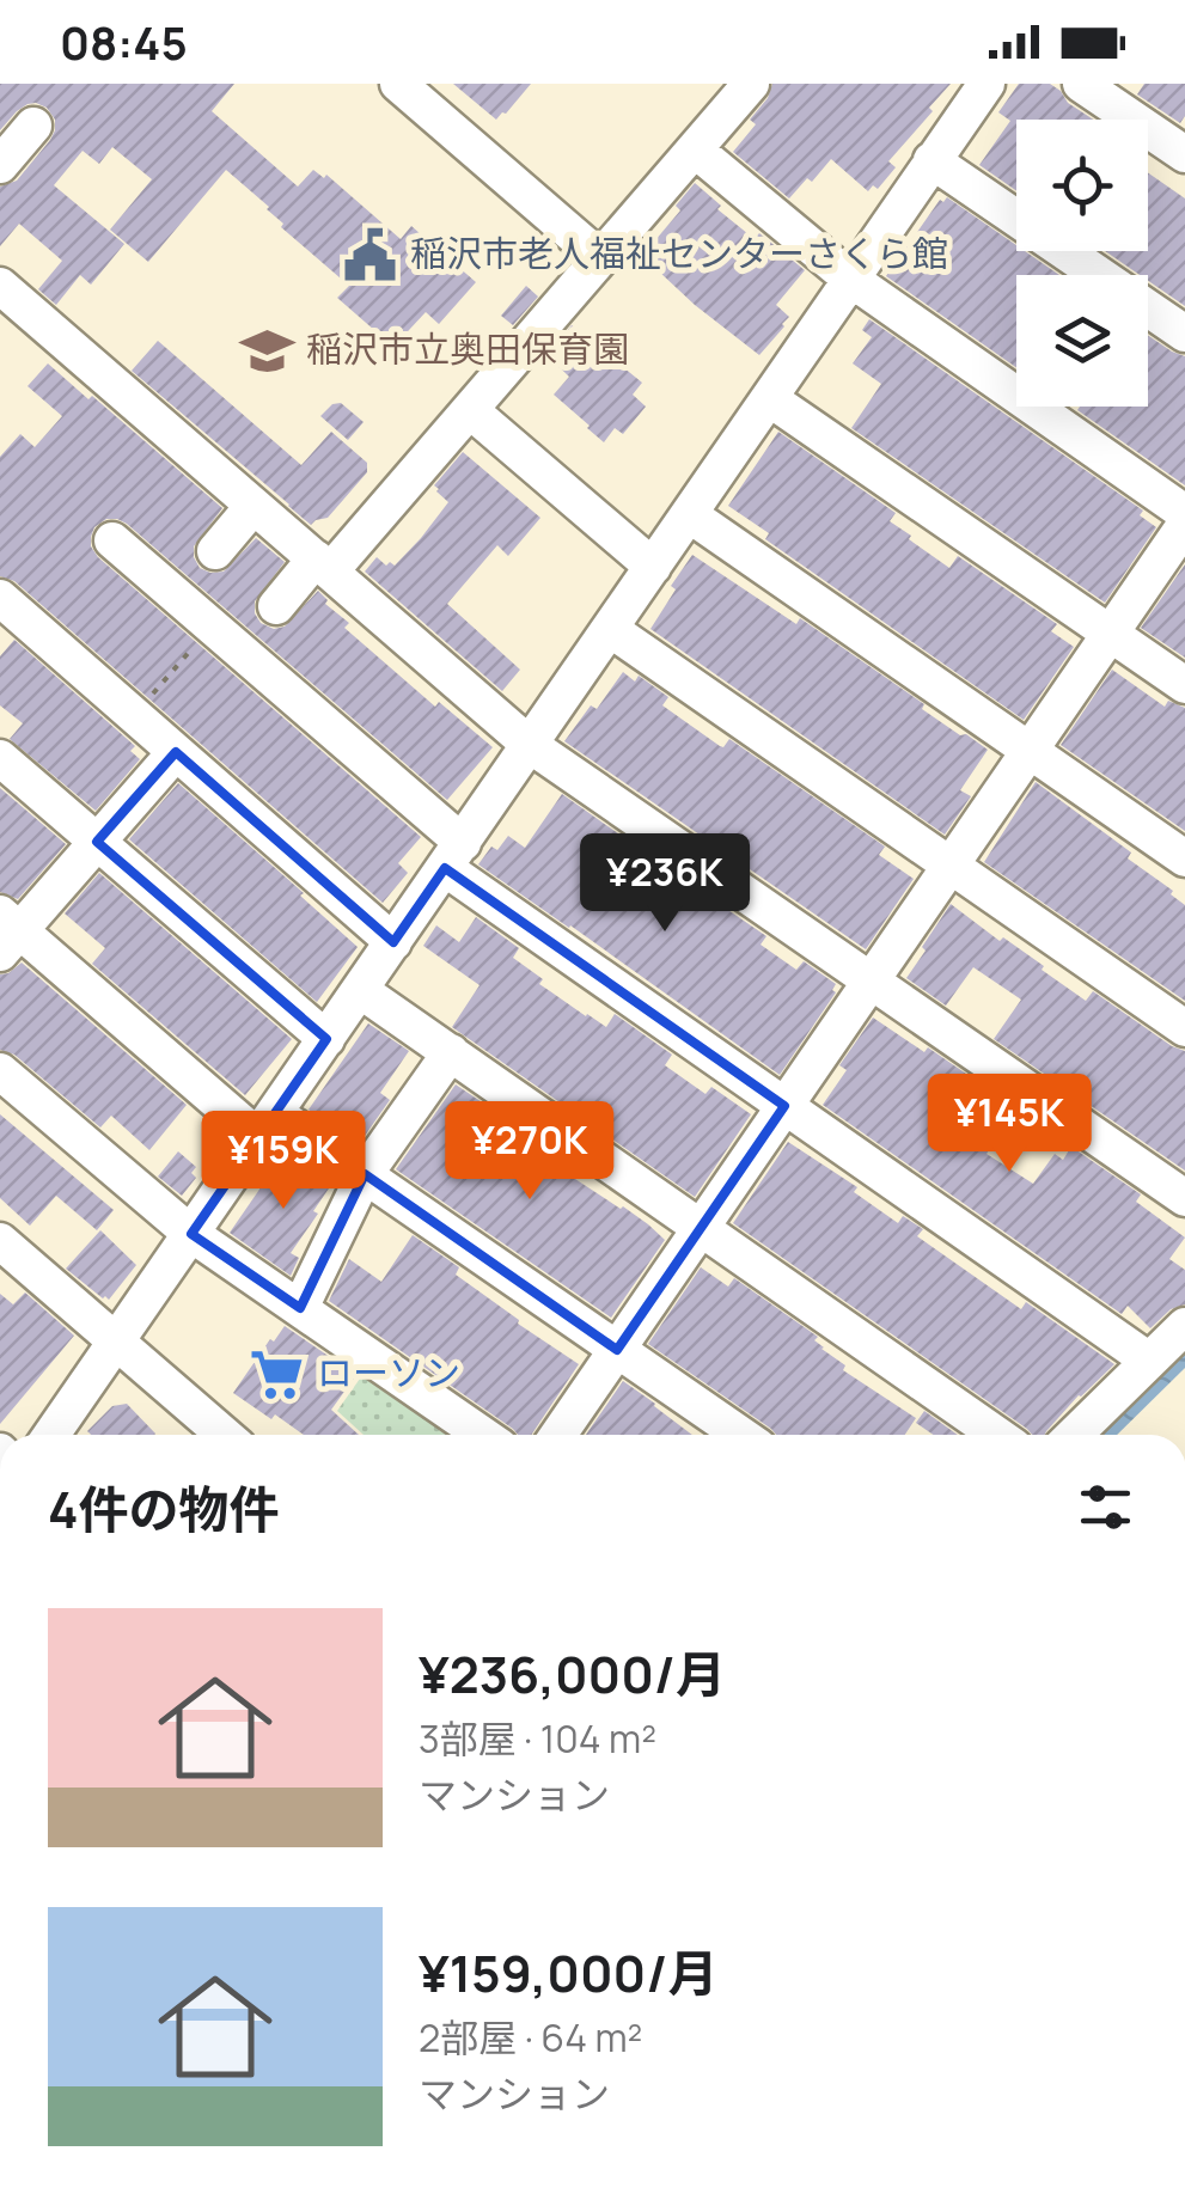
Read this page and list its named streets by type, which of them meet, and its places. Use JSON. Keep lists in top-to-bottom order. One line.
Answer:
{"places":{"public building":["稲沢市老人福祉センターさくら館"],"school or university":["稲沢市立奥田保育園"],"supermarket":["ローソン"]},"page":{"status":"08:45","price":["¥236K","¥145K","¥270K","¥159K"],"heading":"4件の物件","list":[{"name":"¥236,000/月","note":"3部屋 · 104 m² · マンション"},{"name":"¥159,000/月","note":"2部屋 · 64 m² · マンション"}]}}
